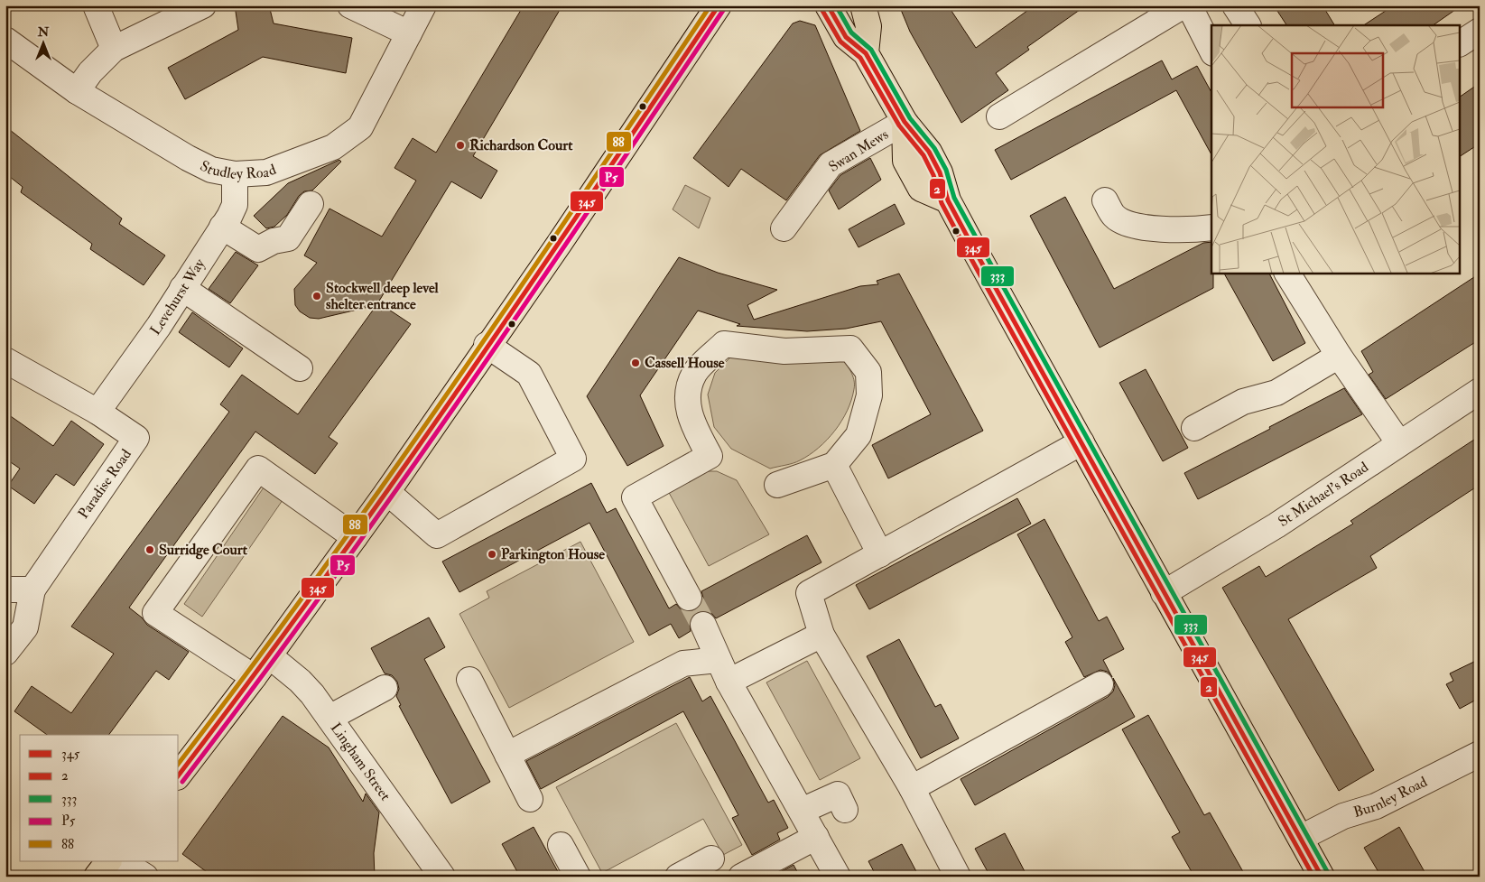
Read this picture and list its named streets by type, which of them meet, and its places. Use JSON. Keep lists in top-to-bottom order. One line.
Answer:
{"streets":{"street":["Swan Mews","Studley Road","Levehurst Way","Paradise Road","St Michael's Road","Lingham Street","Burnley Road"]},"crossings":[["Studley Road","Levehurst Way"],["Levehurst Way","Paradise Road"]],"places":["Richardson Court","Stockwell deep level shelter entrance","Cassell House","Surridge Court","Parkington House"],"lines":["transit line 345","transit line 333","transit line 88","transit line 2","transit line P5"],"legend":["345","2","333","P5","88"],"north":"top"}
